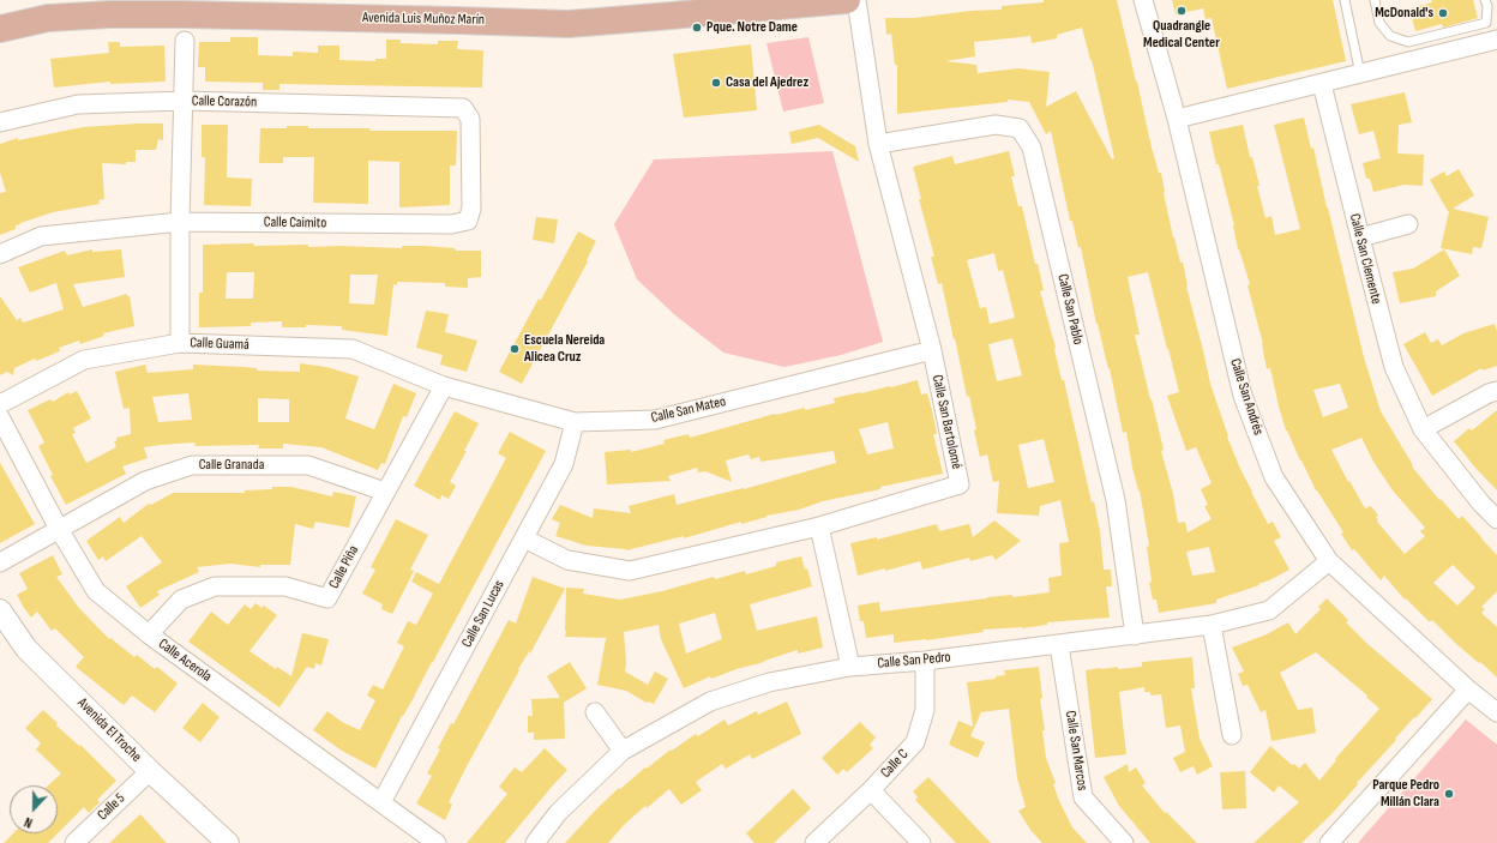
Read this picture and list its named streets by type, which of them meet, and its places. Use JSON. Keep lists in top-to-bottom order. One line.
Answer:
{"streets":{"main road":["Avenida Luis Muñoz Marín"],"street":["Calle Corazón","Calle Caimito","Calle San Clemente","Calle San Pablo","Calle Guamá","Calle San Andrés","Calle San Mateo","Calle San Bartolomé","Calle Granada","Calle Piña","Calle San Lucas","Calle Acerola","Calle San Pedro","Avenida El Troche","Calle San Marcos","Calle C","Calle 5"]},"crossings":[["Calle Corazón","Calle Caimito"],["Calle San Pablo","Calle San Bartolomé"],["Calle San Pablo","Calle San Pedro"],["Calle Guamá","Calle San Mateo"],["Calle Guamá","Calle Piña"],["Calle San Andrés","Calle San Pedro"],["Calle San Mateo","Calle San Bartolomé"],["Calle San Mateo","Calle Piña"],["Calle San Mateo","Calle San Lucas"],["Calle San Bartolomé","Calle San Lucas"],["Calle Granada","Calle Piña"],["Calle Granada","Calle Acerola"],["Calle Piña","Calle Acerola"],["Calle San Lucas","Calle Acerola"],["Calle San Pedro","Calle San Marcos"],["Calle San Pedro","Calle C"],["Avenida El Troche","Calle 5"]],"places":["Quadrangle Medical Center","McDonald's","Pque. Notre Dame","Casa del Ajedrez","Escuela Nereida Alicea Cruz","Parque Pedro Millán Clara"],"north":"bottom"}
